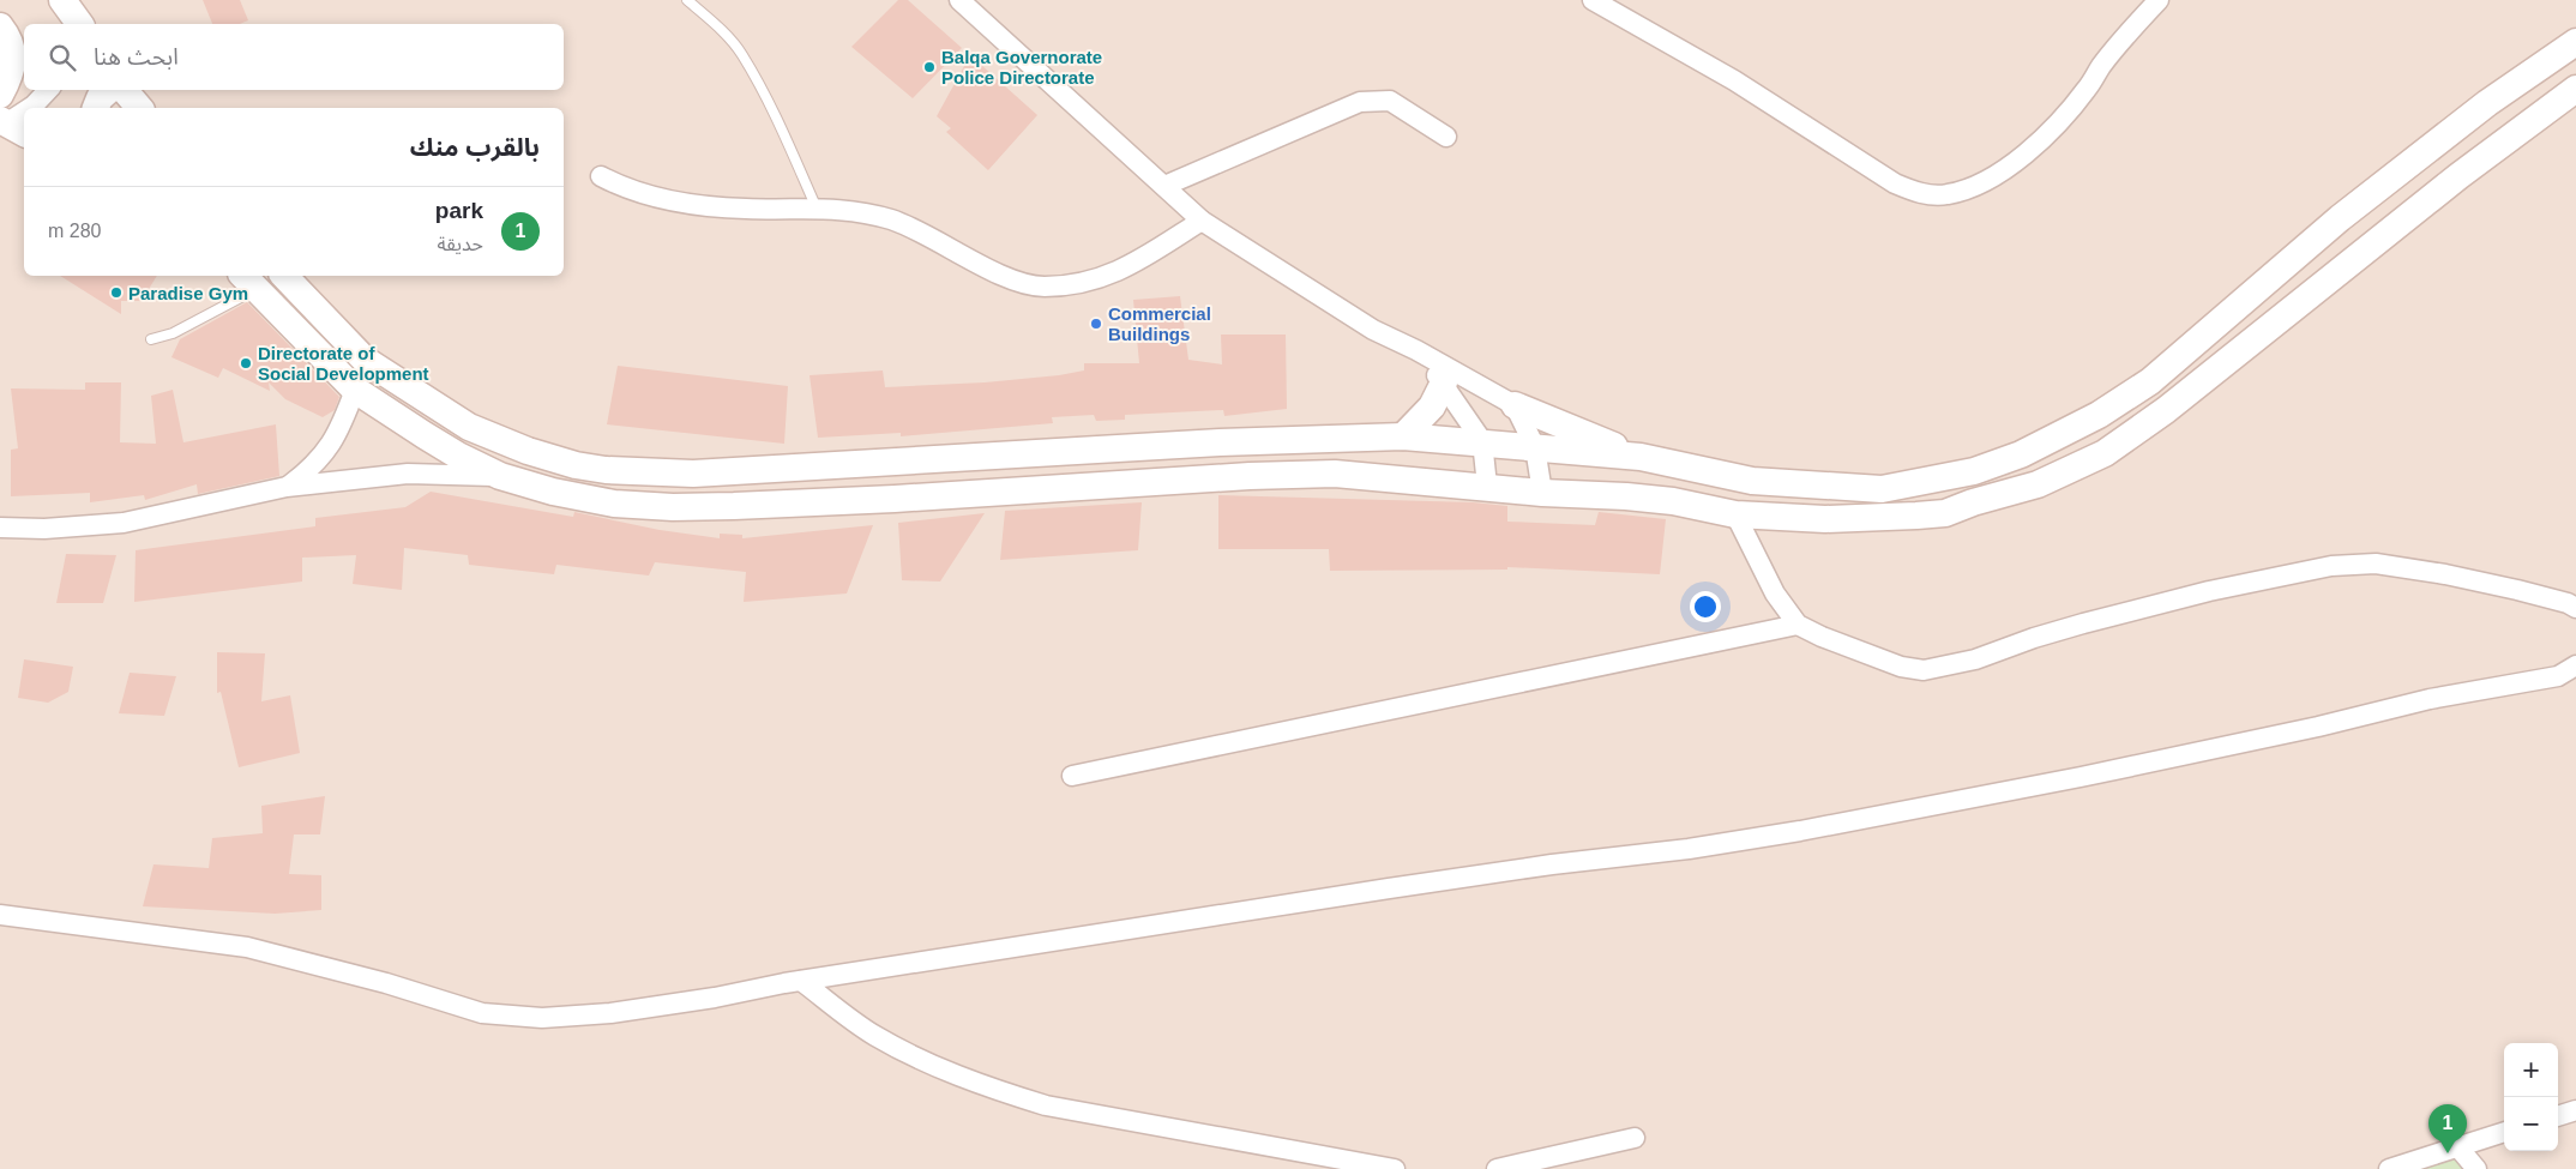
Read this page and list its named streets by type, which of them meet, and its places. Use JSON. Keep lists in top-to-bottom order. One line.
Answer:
{"places":["Balqa Governorate Police Directorate","Paradise Gym","Commercial Buildings","Directorate of Social Development"],"page":{"search":"ابحث هنا","heading":"بالقرب منك","list":[{"mark":"1","name":"park","note":"حديقة","value":"280 m"}],"map_buttons":["+","−"],"pins":"1"}}
